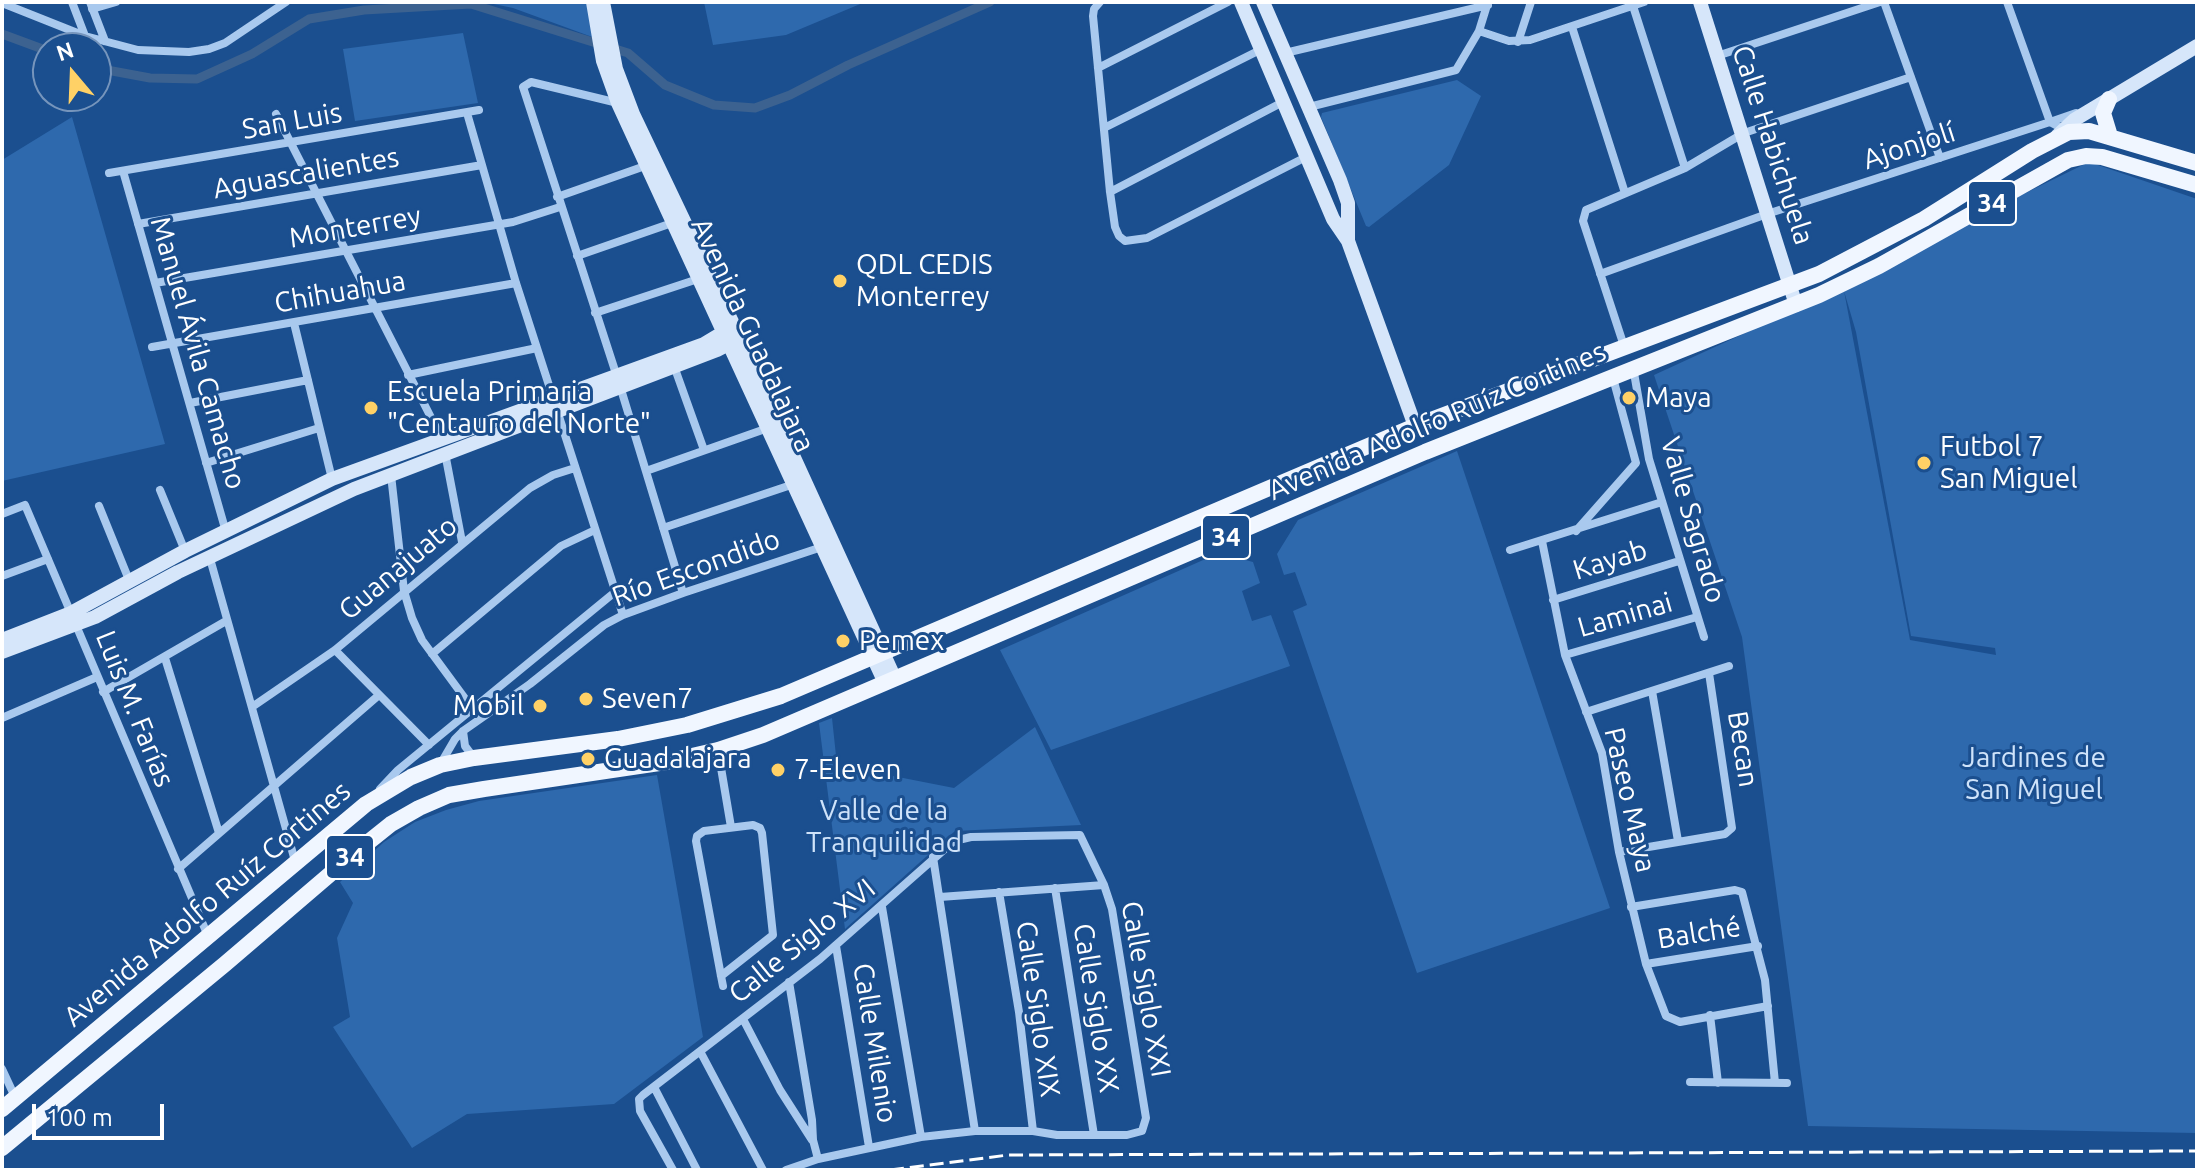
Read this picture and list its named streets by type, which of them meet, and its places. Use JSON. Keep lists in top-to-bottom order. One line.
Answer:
{"streets":{"main road":["34","Avenida Adolfo Ruíz Cortines"],"street":["San Luis","Calle Habichuela","Ajonjolí","Aguascalientes","Monterrey","Chihuahua","Avenida Guadalajara","Manuel Ávila Camacho","Valle Sagrado","Kayab","Guanajuato","Río Escondido","Laminai","Luis M. Farías","Becan","Paseo Maya","Balché","Calle Siglo XVI","Calle Siglo XXI","Calle Siglo XX","Calle Siglo XIX","Calle Milenio"]},"crossings":[["San Luis","Manuel Ávila Camacho"],["Calle Habichuela","Ajonjolí"],["Calle Habichuela","Avenida Adolfo Ruíz Cortines"],["Ajonjolí","Avenida Adolfo Ruíz Cortines"],["Aguascalientes","Manuel Ávila Camacho"],["Monterrey","Manuel Ávila Camacho"],["Chihuahua","Manuel Ávila Camacho"],["Avenida Guadalajara","Avenida Adolfo Ruíz Cortines"],["Avenida Guadalajara","Río Escondido"],["Avenida Adolfo Ruíz Cortines","Valle Sagrado"],["Avenida Adolfo Ruíz Cortines","Río Escondido"],["Avenida Adolfo Ruíz Cortines","Luis M. Farías"],["Valle Sagrado","Kayab"],["Valle Sagrado","Laminai"],["Kayab","Paseo Maya"],["Laminai","Paseo Maya"],["Paseo Maya","Balché"],["Calle Siglo XVI","Calle Siglo XXI"],["Calle Siglo XVI","Calle Milenio"],["Calle Siglo XXI","Calle Siglo XX"]],"parks":["Jardines de San Miguel","Valle de la Tranquilidad"],"places":["QDL CEDIS Monterrey","Maya","Escuela Primaria \"Centauro del Norte\"","Futbol 7 San Miguel","Pemex","Seven7","Mobil","Guadalajara","7-Eleven"],"scale_bar":"100 m","north":"top"}
